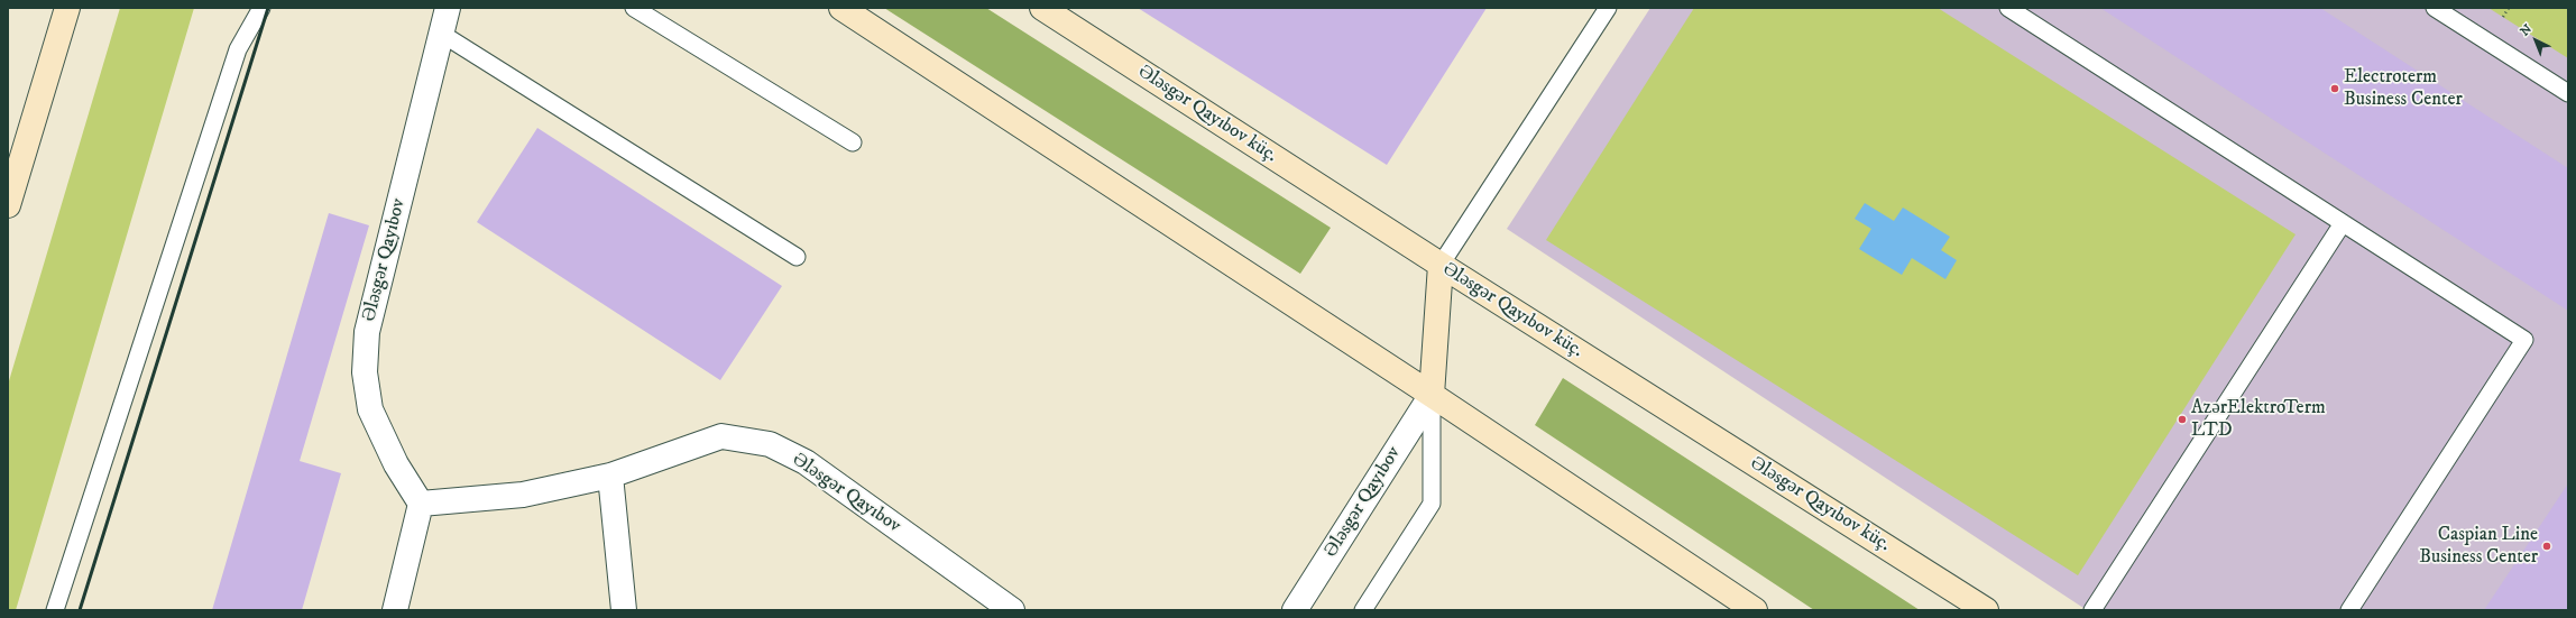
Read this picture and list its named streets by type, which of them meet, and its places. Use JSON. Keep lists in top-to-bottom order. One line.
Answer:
{"streets":{"main road":["Ələsgər Qayıbov küç."],"street":["Ələsgər Qayıbov"]},"places":["Electroterm Business Center","AzərElektroTerm LTD","Caspian Line Business Center"],"north":"top left"}
